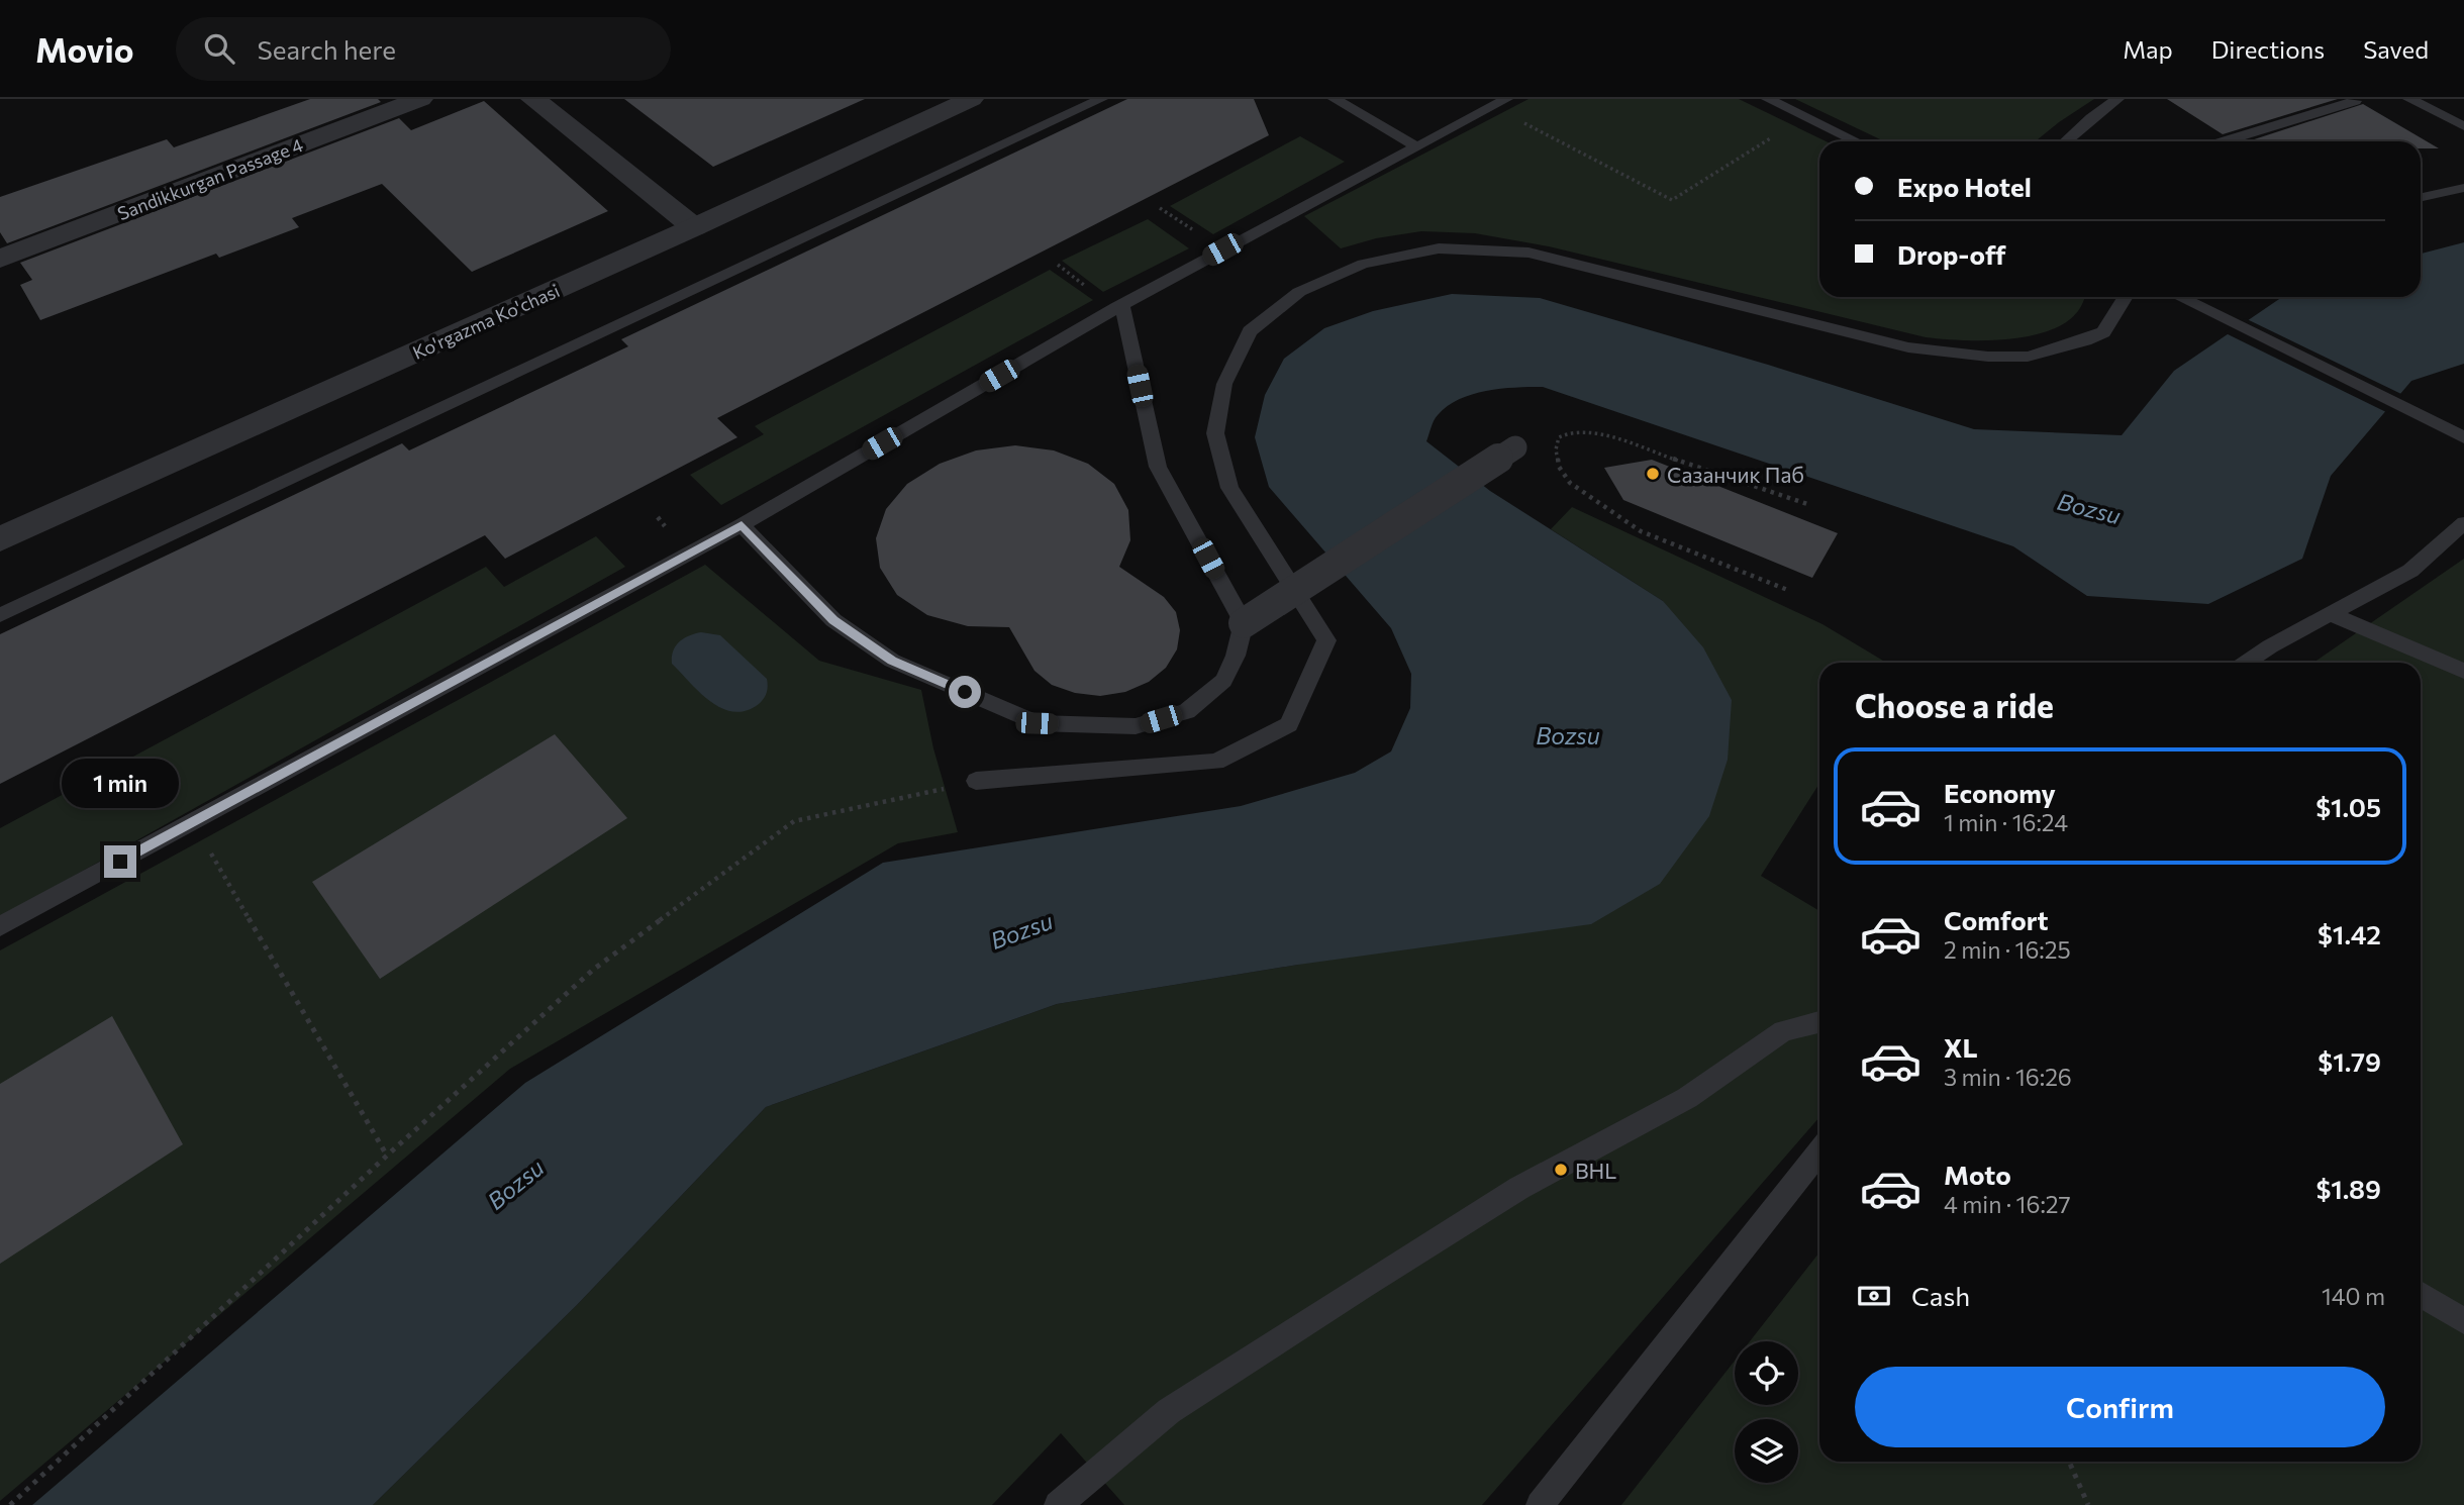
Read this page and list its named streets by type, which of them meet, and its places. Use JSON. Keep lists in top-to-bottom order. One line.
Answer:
{"streets":{"street":["Sandikkurgаn Passage 4","Ko'rgazma Ko'chasi"]},"water":["Bozsu"],"places":["Сазанчик Паб","BHL"],"page":{"header":"Movio","search":"Search here","nav":["Map","Directions","Saved"],"banner":["Expo Hotel","Drop-off"],"heading":"Choose a ride","list":[{"name":"Economy","note":"1 min · 16:24","value":"$1.05"},{"name":"Comfort","note":"2 min · 16:25","value":"$1.42"},{"name":"XL","note":"3 min · 16:26","value":"$1.79"},{"name":"Moto","note":"4 min · 16:27","value":"$1.89"}],"bubble":"1 min","pay":["Cash","140 m"],"buttons":"Confirm"}}
